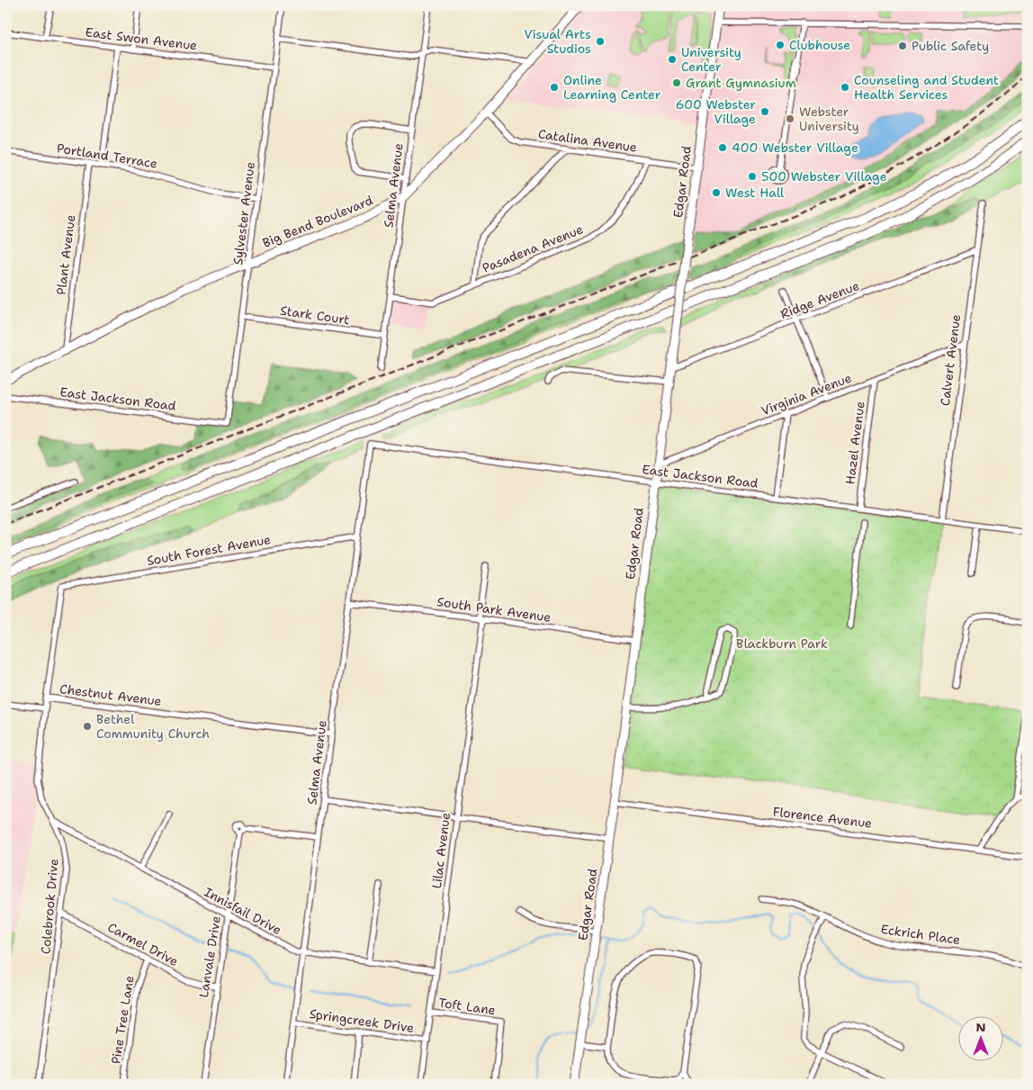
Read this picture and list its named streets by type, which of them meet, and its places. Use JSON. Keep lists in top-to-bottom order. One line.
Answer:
{"streets":{"street":["East Swon Avenue","Catalina Avenue","Portland Terrace","Edgar Road","Selma Avenue","Sylvester Avenue","Big Bend Boulevard","Pasadena Avenue","Plant Avenue","Ridge Avenue","Stark Court","Calvert Avenue","Virginia Avenue","East Jackson Road","Hazel Avenue","South Forest Avenue","South Park Avenue","Chestnut Avenue","Florence Avenue","Lilac Avenue","Colebrook Drive","Innisfail Drive","Eckrich Place","Carmel Drive","Lanvale Drive","Toft Lane","Pine Tree Lane","Springcreek Drive"]},"crossings":[["East Swon Avenue","Sylvester Avenue"],["Catalina Avenue","Edgar Road"],["Catalina Avenue","Big Bend Boulevard"],["Catalina Avenue","Pasadena Avenue"],["Portland Terrace","Sylvester Avenue"],["Portland Terrace","Plant Avenue"],["Edgar Road","Ridge Avenue"],["Edgar Road","Virginia Avenue"],["Edgar Road","East Jackson Road"],["Edgar Road","South Park Avenue"],["Edgar Road","Florence Avenue"],["Selma Avenue","Big Bend Boulevard"],["Selma Avenue","Pasadena Avenue"],["Selma Avenue","Stark Court"],["Selma Avenue","East Jackson Road"],["Selma Avenue","South Forest Avenue"],["Selma Avenue","South Park Avenue"],["Selma Avenue","Chestnut Avenue"],["Selma Avenue","Innisfail Drive"],["Selma Avenue","Lanvale Drive"],["Selma Avenue","Springcreek Drive"],["Sylvester Avenue","Big Bend Boulevard"],["Sylvester Avenue","Stark Court"],["Sylvester Avenue","East Jackson Road"],["Big Bend Boulevard","Plant Avenue"],["Ridge Avenue","Calvert Avenue"],["Calvert Avenue","Virginia Avenue"],["Calvert Avenue","East Jackson Road"],["Virginia Avenue","Hazel Avenue"],["East Jackson Road","Hazel Avenue"],["South Forest Avenue","Chestnut Avenue"],["South Forest Avenue","Colebrook Drive"],["South Park Avenue","Lilac Avenue"],["Chestnut Avenue","Colebrook Drive"],["Lilac Avenue","Innisfail Drive"],["Lilac Avenue","Toft Lane"],["Lilac Avenue","Springcreek Drive"],["Colebrook Drive","Innisfail Drive"],["Colebrook Drive","Carmel Drive"],["Innisfail Drive","Lanvale Drive"],["Carmel Drive","Lanvale Drive"],["Carmel Drive","Pine Tree Lane"]],"parks":["Blackburn Park"],"places":["Visual Arts Studios","Clubhouse","Public Safety","University Center","Grant Gymnasium","Online Learning Center","Counseling and Student Health Services","600 Webster Village","Webster University","400 Webster Village","500 Webster Village","West Hall","Bethel Community Church"],"north":"top"}
